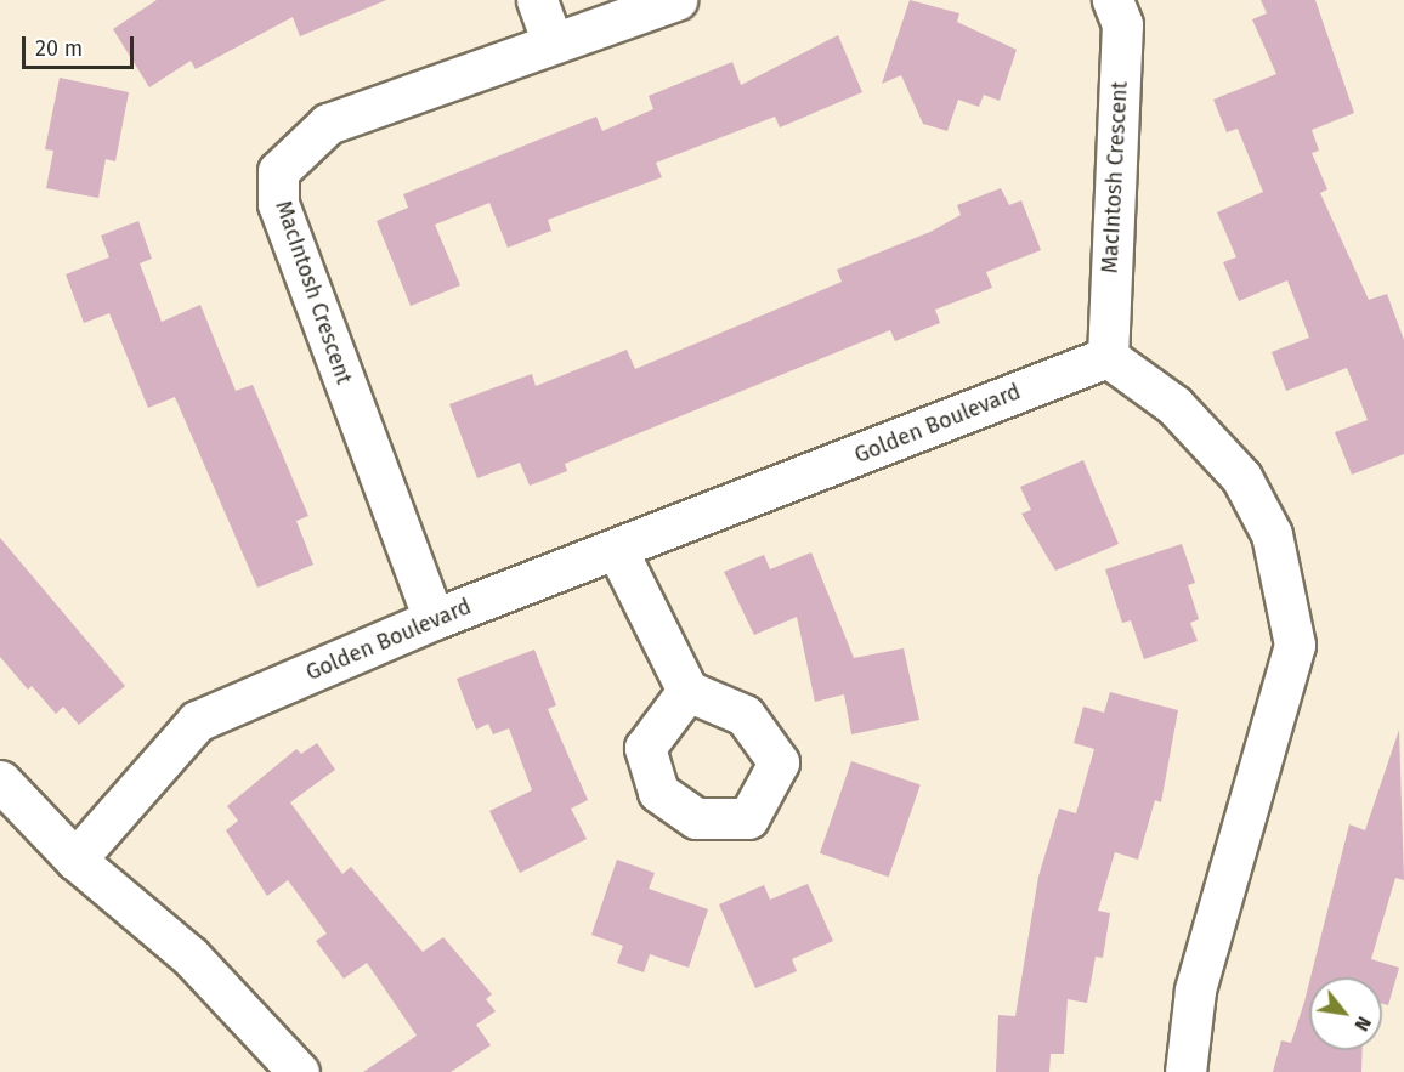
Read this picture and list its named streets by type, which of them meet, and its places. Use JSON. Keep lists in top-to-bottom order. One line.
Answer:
{"streets":{"street":["MacIntosh Crescent","Golden Boulevard"]},"crossings":[["MacIntosh Crescent","Golden Boulevard"]],"scale_bar":"20 m","north":"bottom right"}
